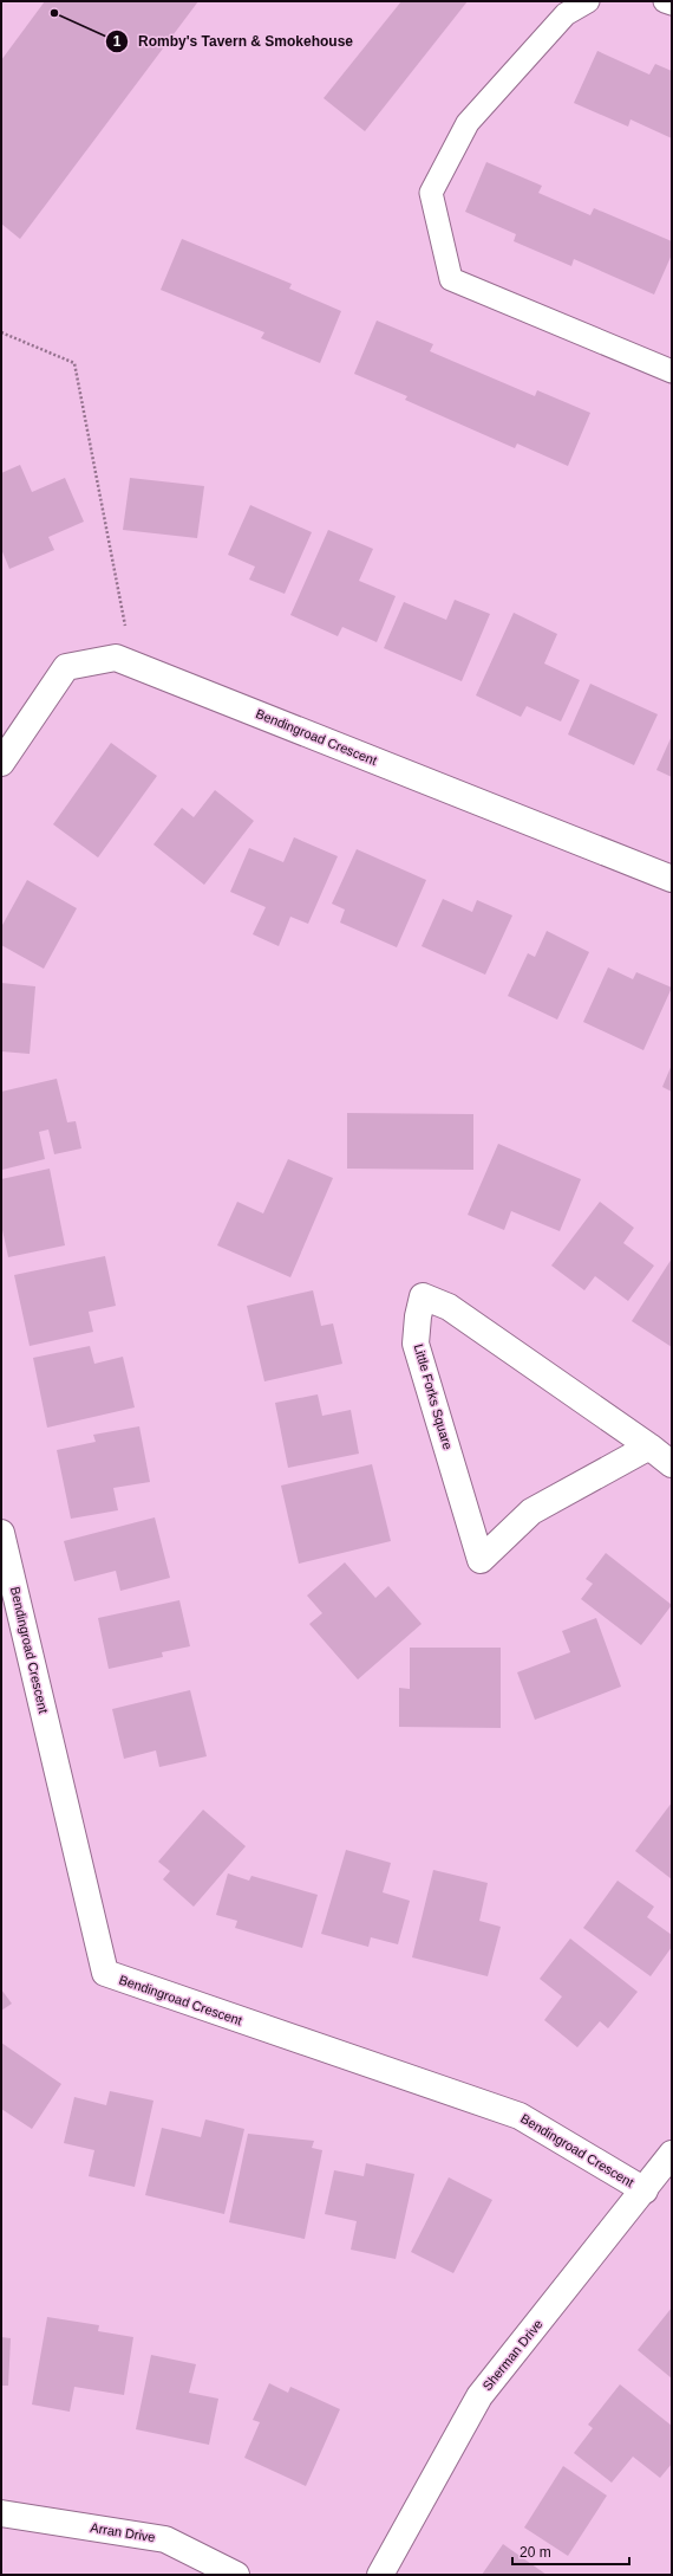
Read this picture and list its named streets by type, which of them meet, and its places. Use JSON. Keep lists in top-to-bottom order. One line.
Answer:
{"streets":{"street":["Bendingroad Crescent","Little Forks Square","Sherman Drive","Arran Drive"]},"crossings":[["Bendingroad Crescent","Sherman Drive"]],"places":["Romby's Tavern & Smokehouse"],"scale_bar":"20 m"}
